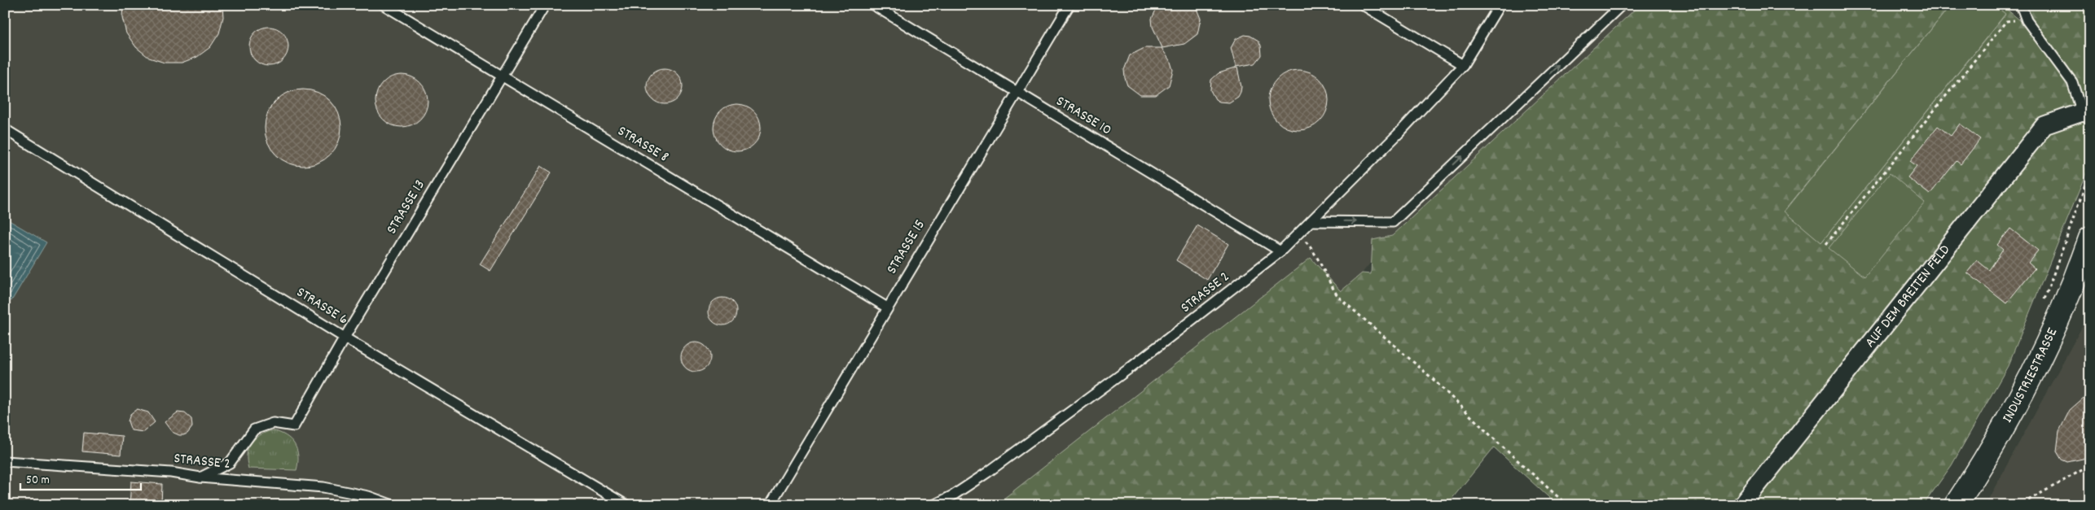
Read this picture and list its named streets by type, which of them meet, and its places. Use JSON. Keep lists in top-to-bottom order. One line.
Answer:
{"streets":{"main road":["INDUSTRIESTRASSE"],"street":["AUF DEM BREITEN FELD"],"lane":["STRASSE 10","STRASSE 8","STRASSE 13","STRASSE 15","STRASSE 2","STRASSE 6"]},"crossings":[["STRASSE 10","STRASSE 15"],["STRASSE 10","STRASSE 2"],["STRASSE 8","STRASSE 13"],["STRASSE 8","STRASSE 15"],["STRASSE 13","STRASSE 2"],["STRASSE 13","STRASSE 6"]],"scale_bar":"50 m"}
